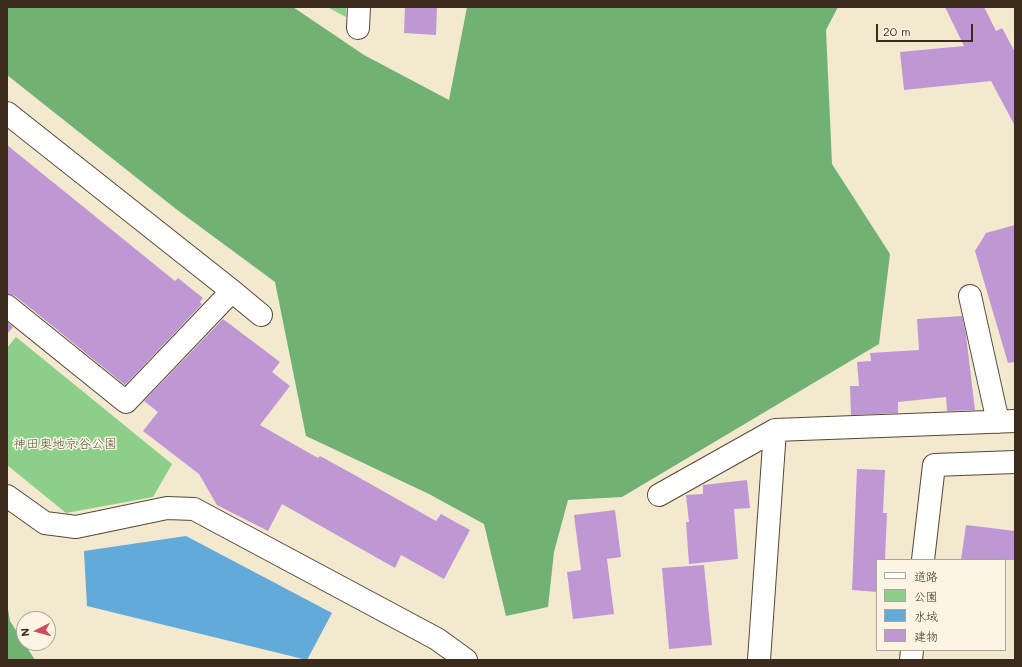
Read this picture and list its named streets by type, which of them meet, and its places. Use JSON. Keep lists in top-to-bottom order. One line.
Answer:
{"parks":["神田奥地京谷公園"],"legend":["道路","公園","水域","建物"],"scale_bar":"20 m","north":"left"}
